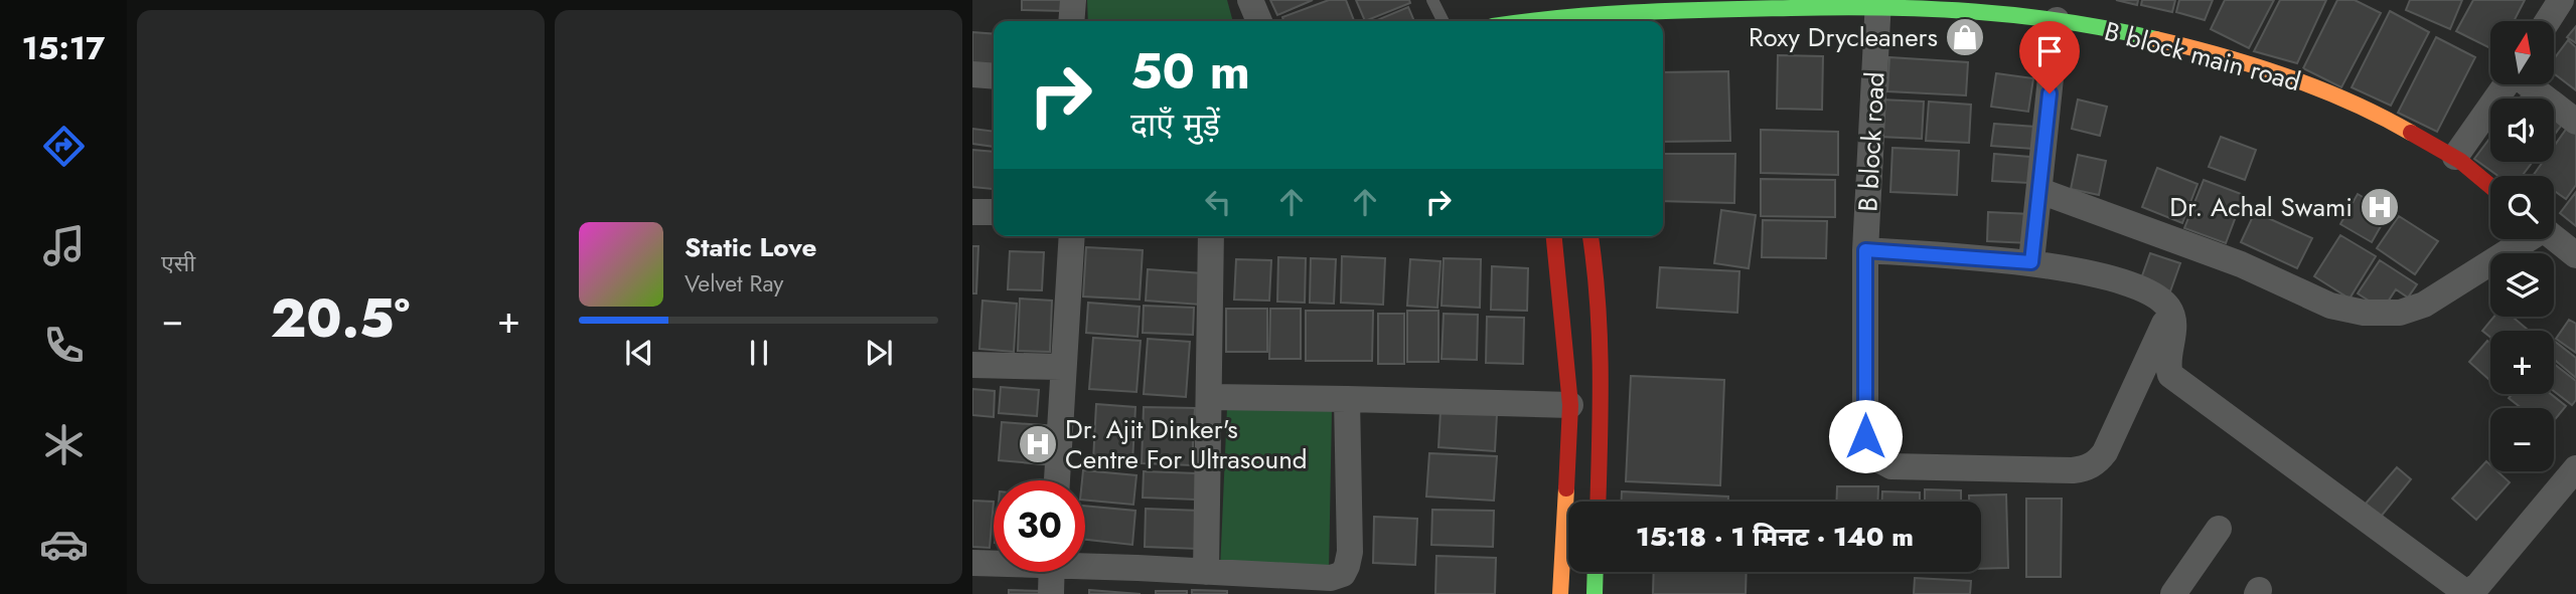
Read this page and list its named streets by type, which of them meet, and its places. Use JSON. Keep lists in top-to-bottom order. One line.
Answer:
{"streets":{"street":["B block main road","B block road"]},"crossings":[["B block main road","B block road"]],"places":{"shop":["Roxy Drycleaners"],"hospital":["Dr. Achal Swami","Dr. Ajit Dinker's Centre For Ultrasound"]},"north":"top","page":{"tabs":"15:17","tile":"एसी","map_buttons":["+","−"],"turn":["50 m","दाएँ मुड़ें"],"song":["Static Love","Velvet Ray"],"heat":["−","20.5°","+"],"limit":"30","trip":"15:18 · 1 मिनट · 140 m"}}
